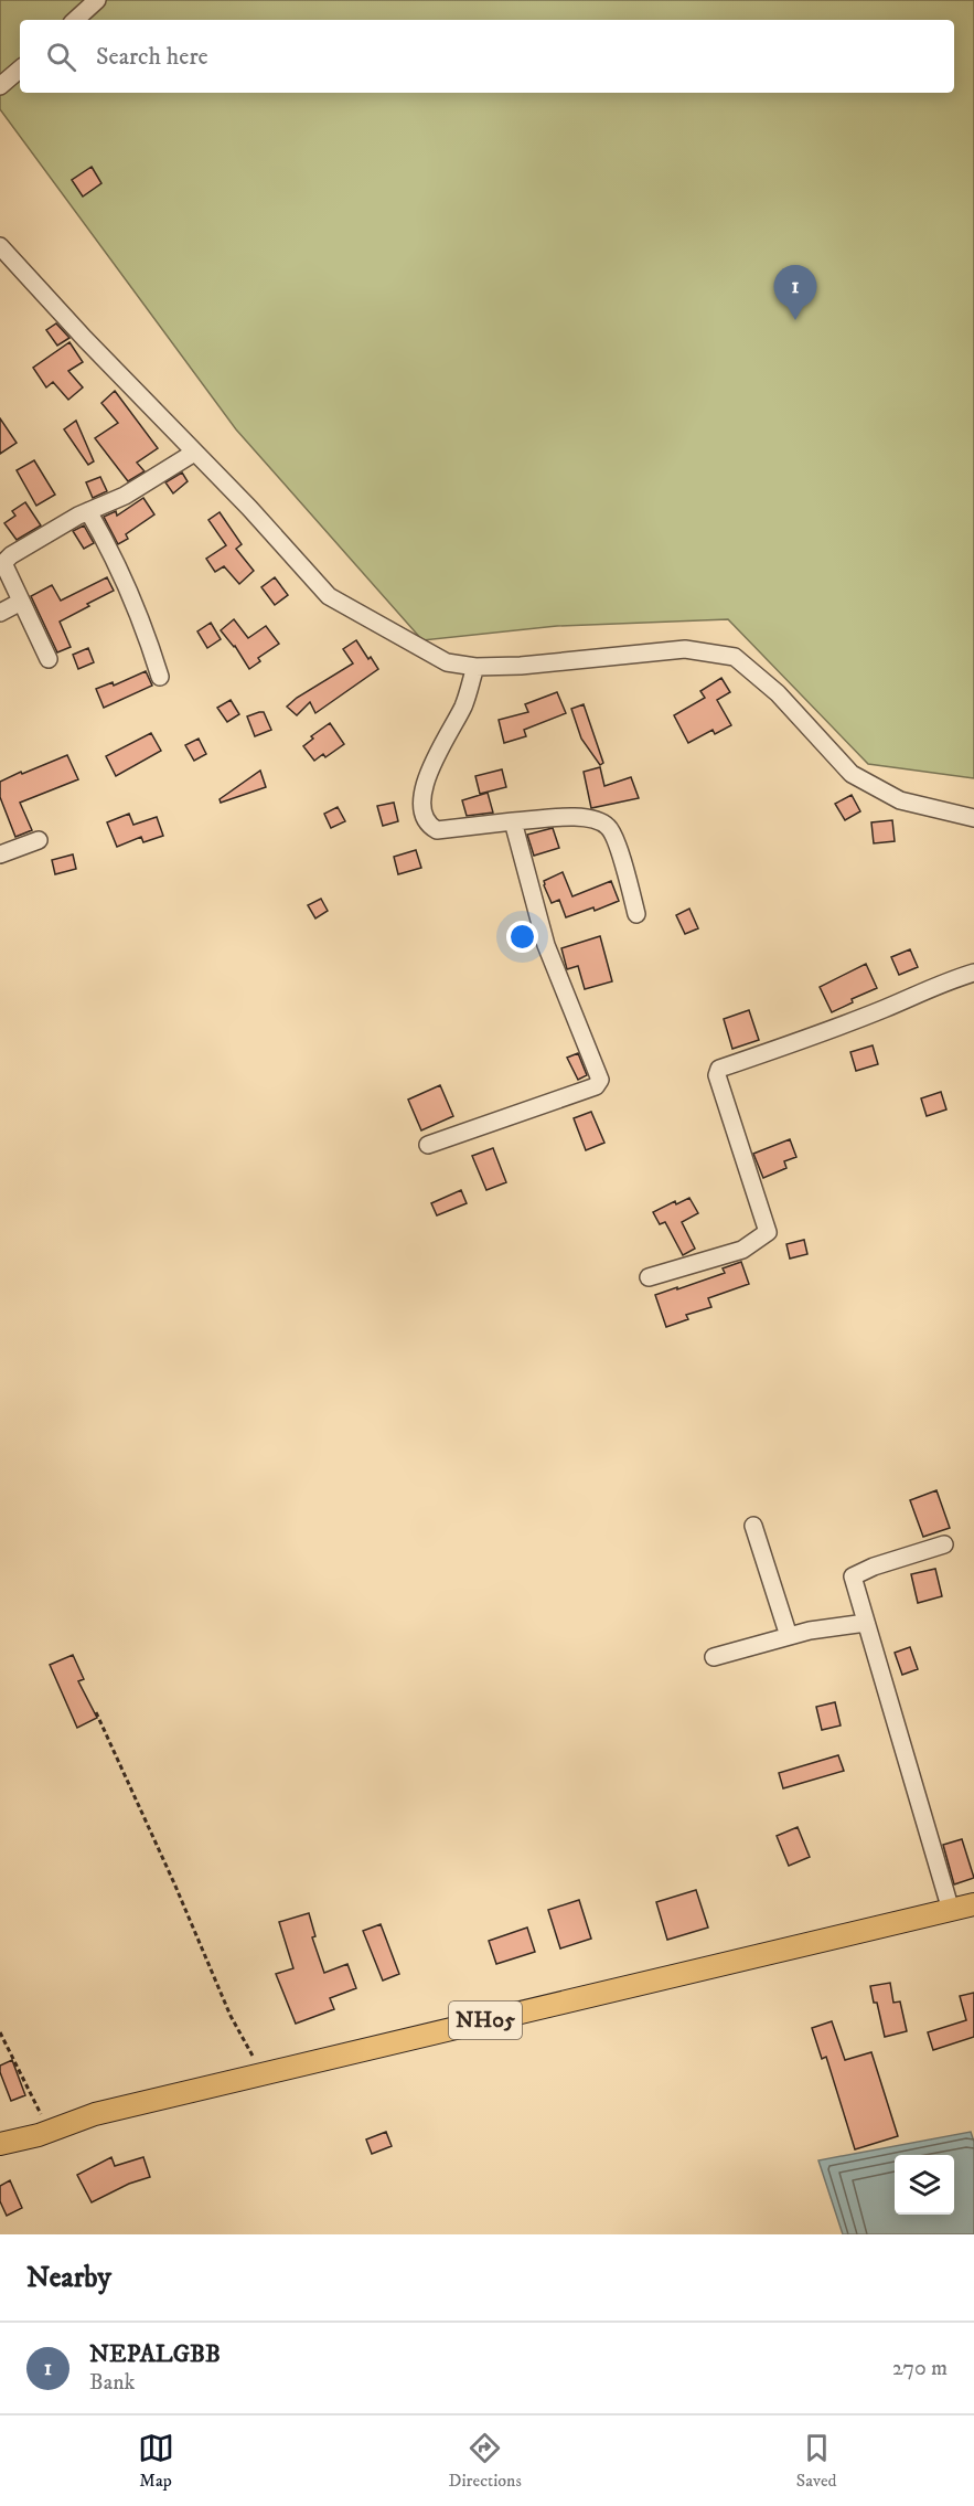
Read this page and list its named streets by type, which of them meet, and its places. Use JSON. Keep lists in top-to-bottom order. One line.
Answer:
{"streets":{"main road":["NH05"]},"page":{"search":"Search here","pins":"1","heading":"Nearby","list":[{"mark":"1","name":"NEPALGBB","note":"Bank","value":"270 m"}],"nav":["Map","Directions","Saved"]}}
